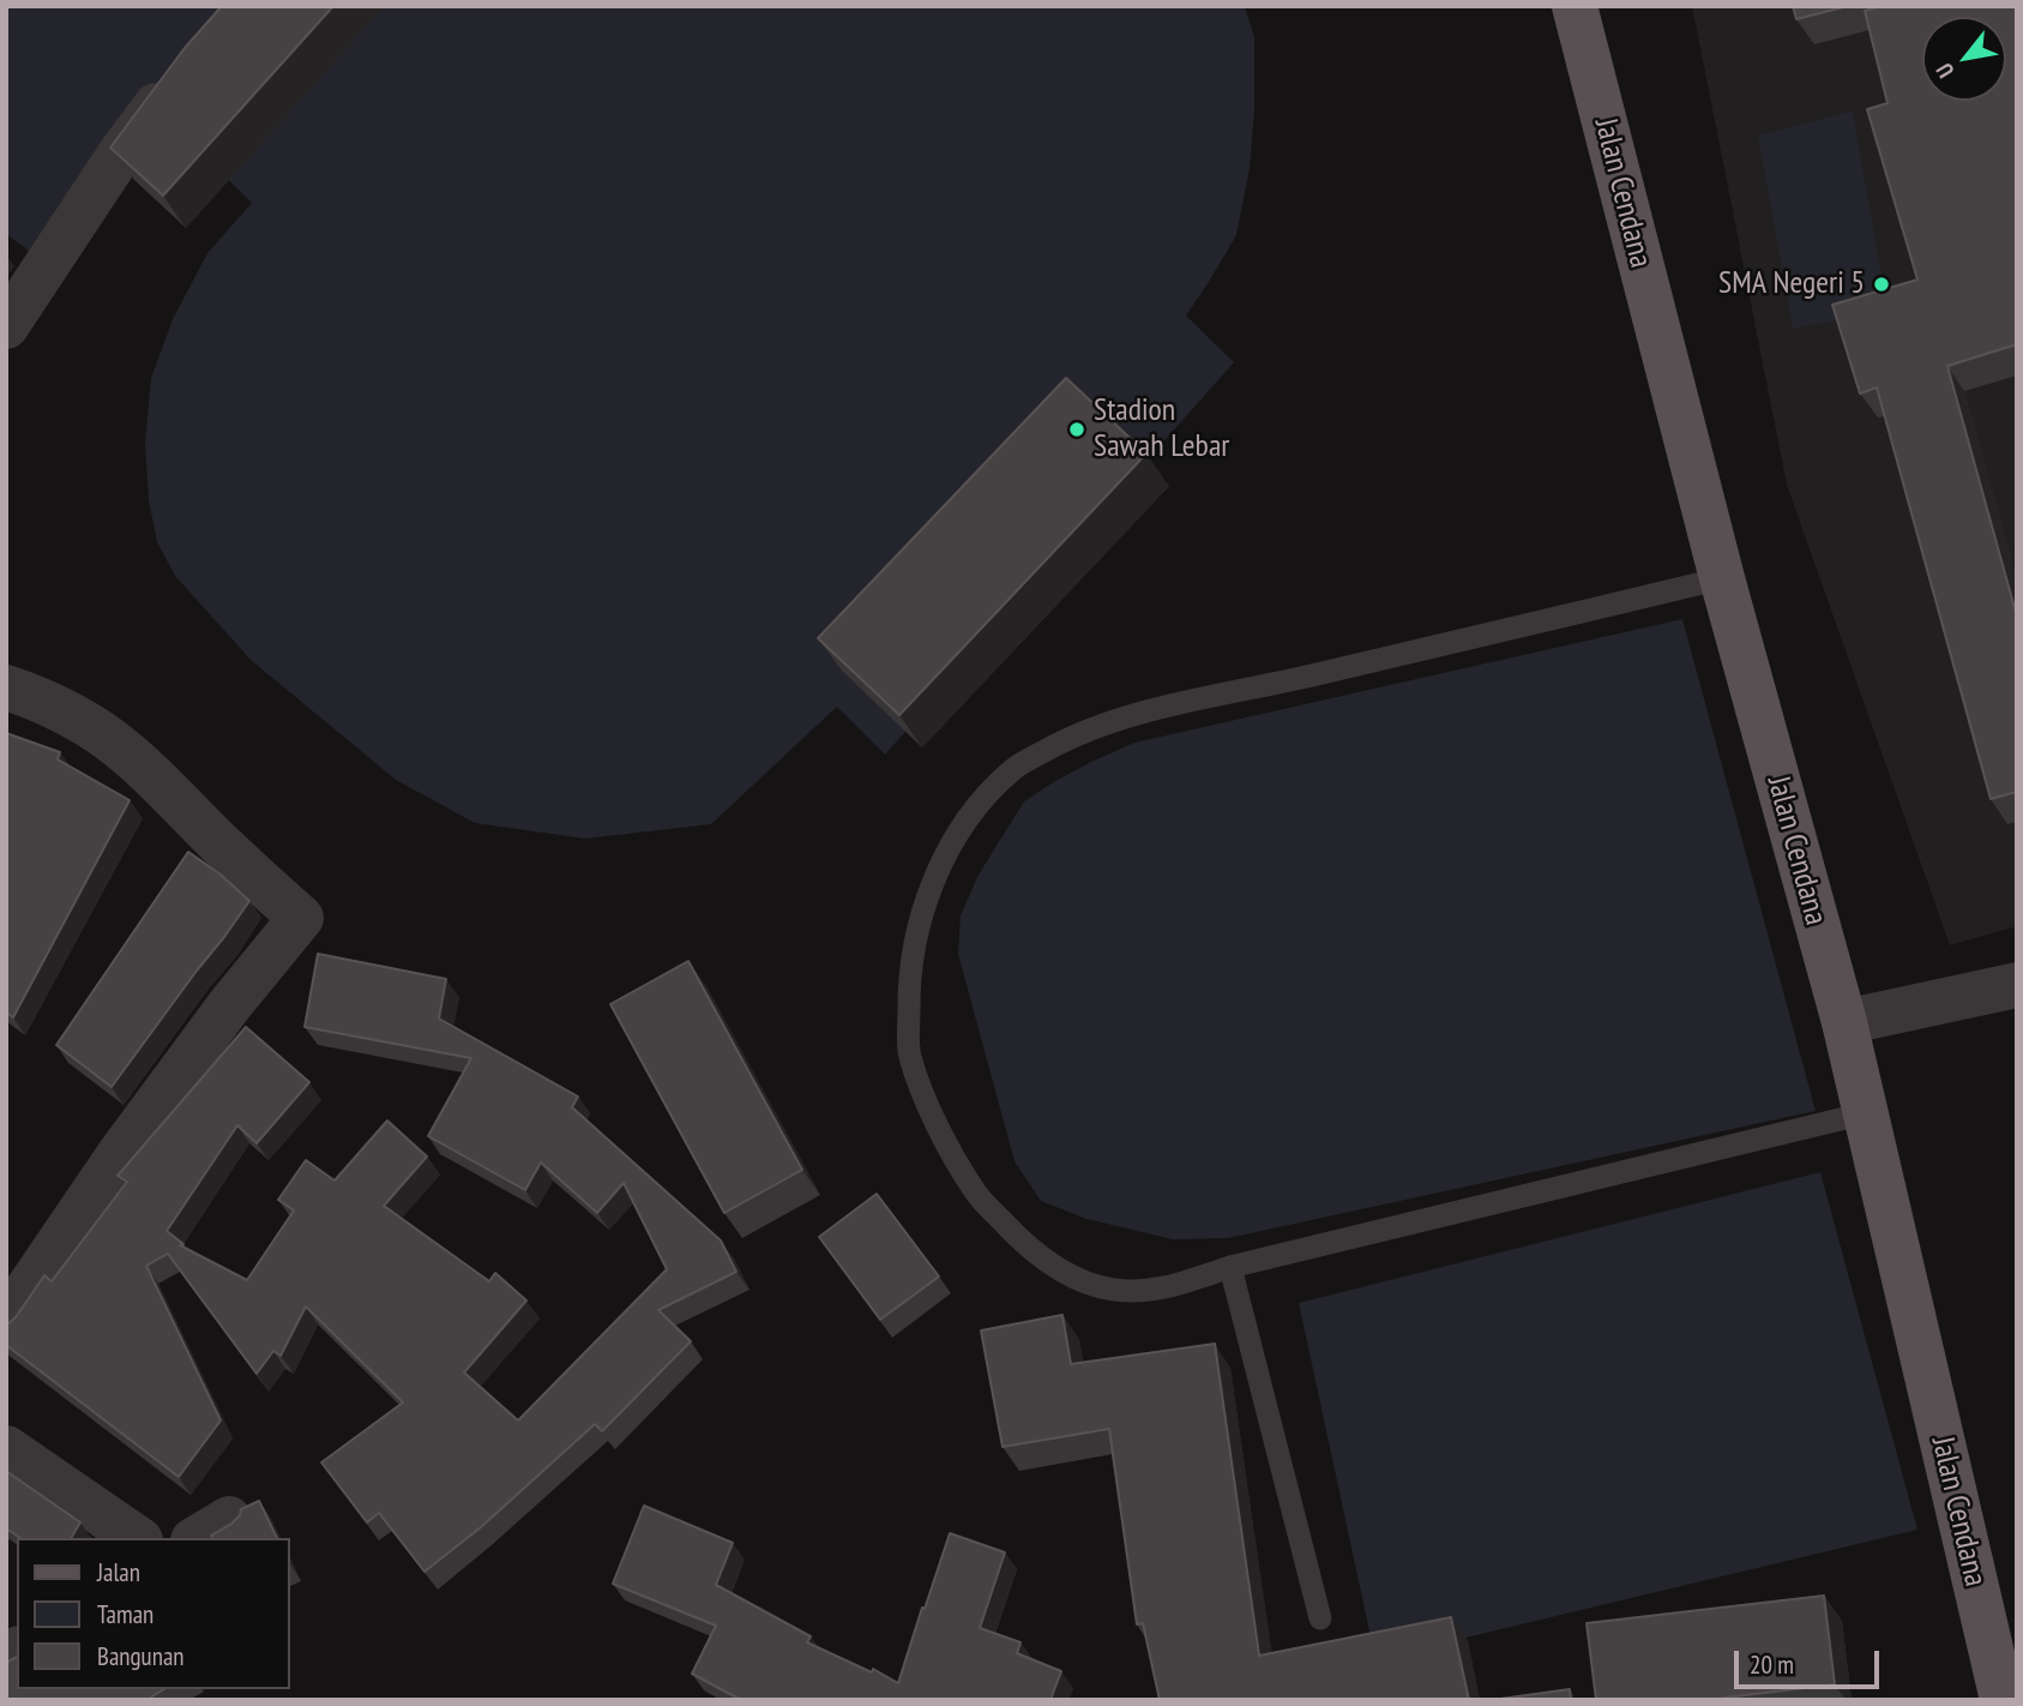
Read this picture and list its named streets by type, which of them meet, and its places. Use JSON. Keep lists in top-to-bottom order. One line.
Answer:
{"streets":{"main road":["Jalan Cendana"]},"places":["SMA Negeri 5","Stadion Sawah Lebar"],"legend":["Jalan","Taman","Bangunan"],"scale_bar":"20 m","north":"bottom left"}
